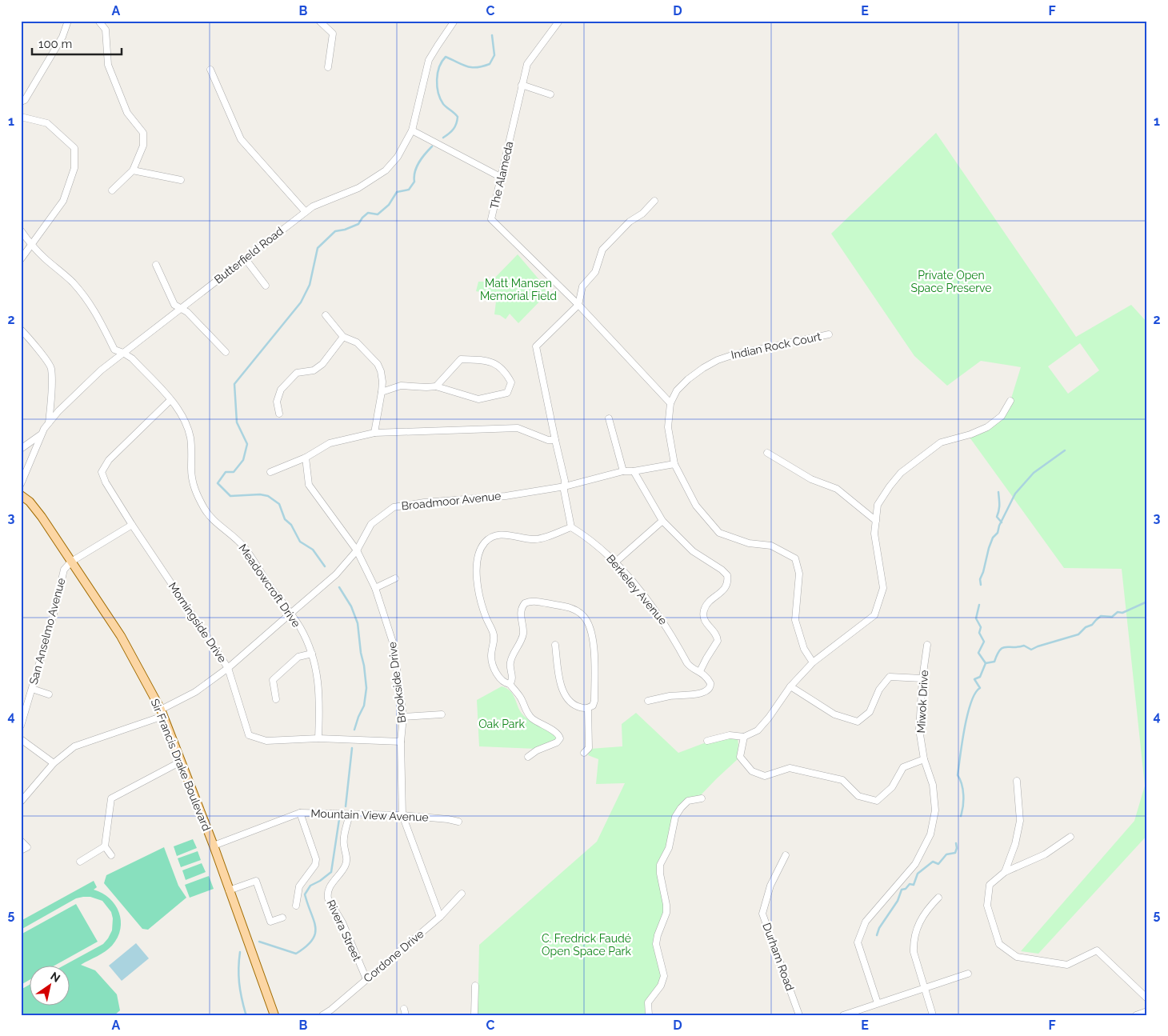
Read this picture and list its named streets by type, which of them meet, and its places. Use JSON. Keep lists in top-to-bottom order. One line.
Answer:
{"streets":{"main road":["Sir Francis Drake Boulevard"],"street":["The Alameda","Butterfield Road","Indian Rock Court","Broadmoor Avenue","Meadowcroft Drive","Berkeley Avenue","Morningside Drive","San Anselmo Avenue","Brookside Drive","Miwok Drive","Mountain View Avenue","Rivera Street","Cordone Drive","Durham Road"]},"crossings":[["The Alameda","Indian Rock Court"],["Butterfield Road","Meadowcroft Drive"],["Broadmoor Avenue","Meadowcroft Drive"],["Broadmoor Avenue","Morningside Drive"],["Broadmoor Avenue","Brookside Drive"],["Broadmoor Avenue","Sir Francis Drake Boulevard"],["Meadowcroft Drive","Morningside Drive"],["Morningside Drive","Brookside Drive"],["San Anselmo Avenue","Sir Francis Drake Boulevard"],["Brookside Drive","Mountain View Avenue"],["Brookside Drive","Cordone Drive"],["Sir Francis Drake Boulevard","Mountain View Avenue"],["Mountain View Avenue","Rivera Street"],["Rivera Street","Cordone Drive"]],"parks":["Private Open Space Preserve","Matt Mansen Memorial Field","Oak Park","C. Fredrick Faudé Open Space Park"],"scale_bar":"100 m","north":"top right","grid":{"columns":["A","B","C","D","E","F"],"rows":["1","2","3","4","5"]}}
